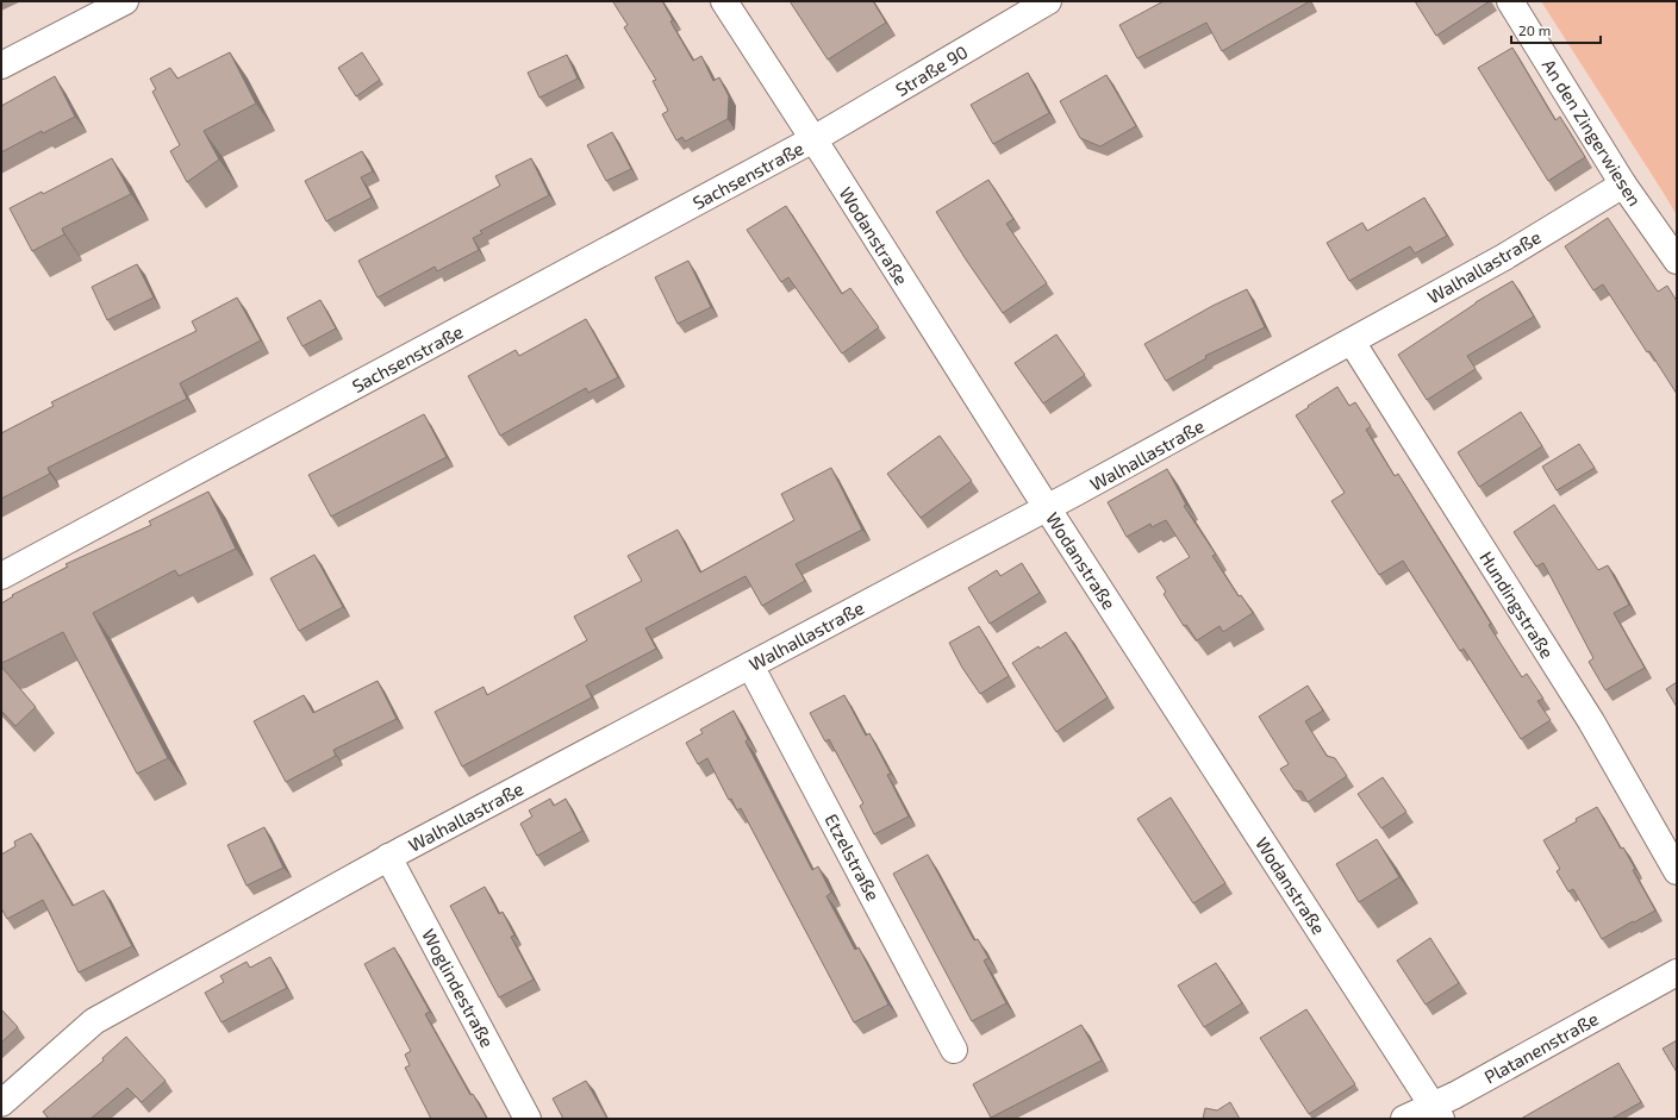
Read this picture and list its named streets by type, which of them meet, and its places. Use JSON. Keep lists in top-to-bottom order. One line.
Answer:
{"streets":{"street":["Straße 90","An den Zingerwiesen","Sachsenstraße","Wodanstraße","Walhallastraße","Hundingstraße","Etzelstraße","Woglindestraße","Platanenstraße"]},"crossings":[["Straße 90","Sachsenstraße"],["Straße 90","Wodanstraße"],["An den Zingerwiesen","Walhallastraße"],["Sachsenstraße","Wodanstraße"],["Wodanstraße","Walhallastraße"],["Wodanstraße","Platanenstraße"],["Walhallastraße","Hundingstraße"],["Walhallastraße","Etzelstraße"],["Walhallastraße","Woglindestraße"]],"scale_bar":"20 m"}
